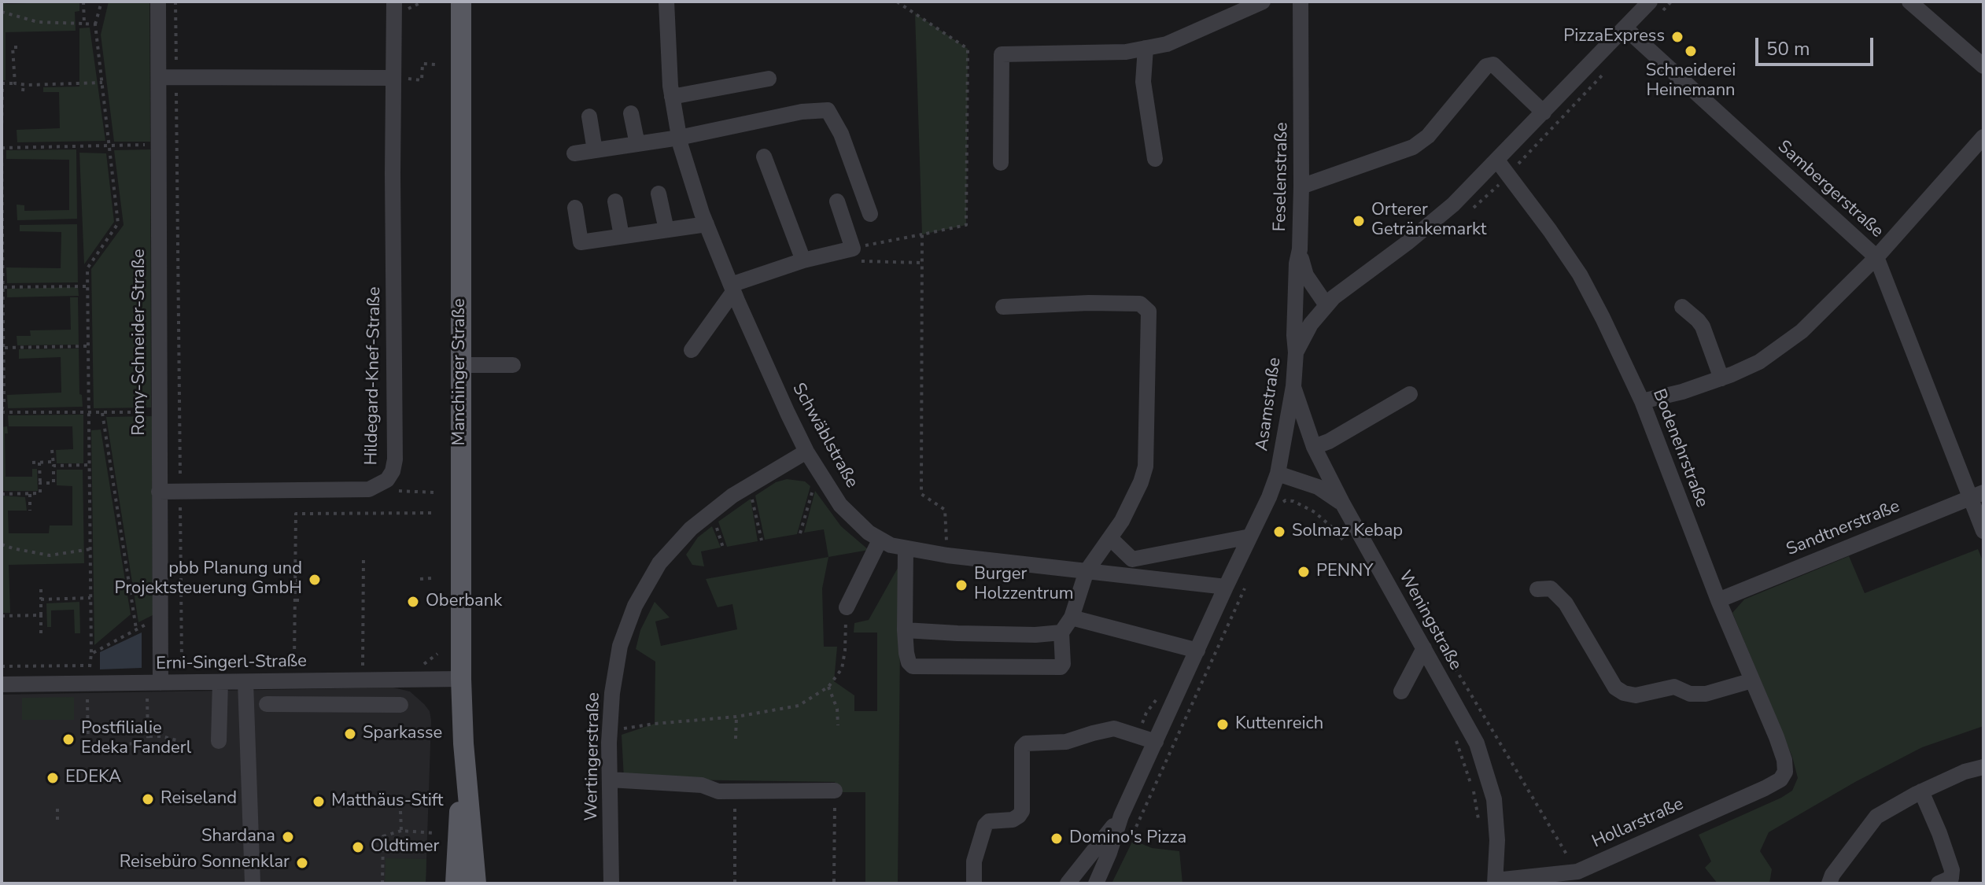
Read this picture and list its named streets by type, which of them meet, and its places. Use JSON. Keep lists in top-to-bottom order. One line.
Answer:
{"streets":{"main road":["Manchinger Straße"],"street":["Feselenstraße","Sambergerstraße","Romy-Schneider-Straße","Hildegard-Knef-Straße","Asamstraße","Schwäblstraße","Bodenehrstraße","Sandtnerstraße","Weningstraße","Erni-Singerl-Straße","Wertingerstraße","Hollarstraße"]},"crossings":[["Feselenstraße","Asamstraße"],["Sambergerstraße","Asamstraße"],["Sambergerstraße","Sandtnerstraße"],["Romy-Schneider-Straße","Hildegard-Knef-Straße"],["Romy-Schneider-Straße","Erni-Singerl-Straße"],["Manchinger Straße","Erni-Singerl-Straße"],["Asamstraße","Schwäblstraße"],["Asamstraße","Bodenehrstraße"],["Asamstraße","Weningstraße"],["Schwäblstraße","Wertingerstraße"],["Bodenehrstraße","Sandtnerstraße"],["Bodenehrstraße","Hollarstraße"],["Weningstraße","Hollarstraße"]],"places":["PizzaExpress","Schneiderei Heinemann","Orterer Getränkemarkt","Solmaz Kebap","PENNY","pbb Planung und Projektsteuerung GmbH","Burger Holzzentrum","Oberbank","Kuttenreich","Sparkasse","Postfilialie Edeka Fanderl","EDEKA","Reiseland","Matthäus-Stift","Shardana","Domino's Pizza","Oldtimer","Reisebüro Sonnenklar"],"scale_bar":"50 m"}
